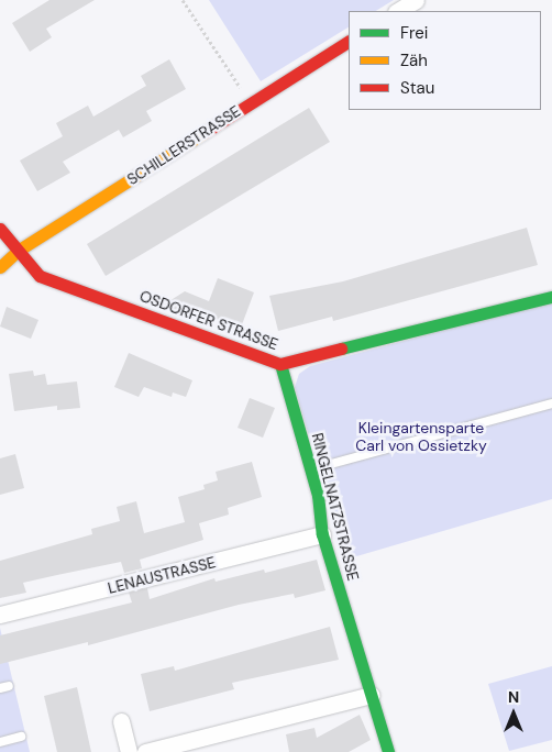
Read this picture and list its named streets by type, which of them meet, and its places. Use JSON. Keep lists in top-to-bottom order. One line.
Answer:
{"streets":{"street":["SCHILLERSTRASSE","OSDORFER STRASSE","RINGELNATZSTRASSE","LENAUSTRASSE"]},"crossings":[["SCHILLERSTRASSE","OSDORFER STRASSE"],["OSDORFER STRASSE","RINGELNATZSTRASSE"],["RINGELNATZSTRASSE","LENAUSTRASSE"]],"parks":["Kleingartensparte Carl von Ossietzky"],"legend":["Frei","Zäh","Stau"],"north":"top"}
